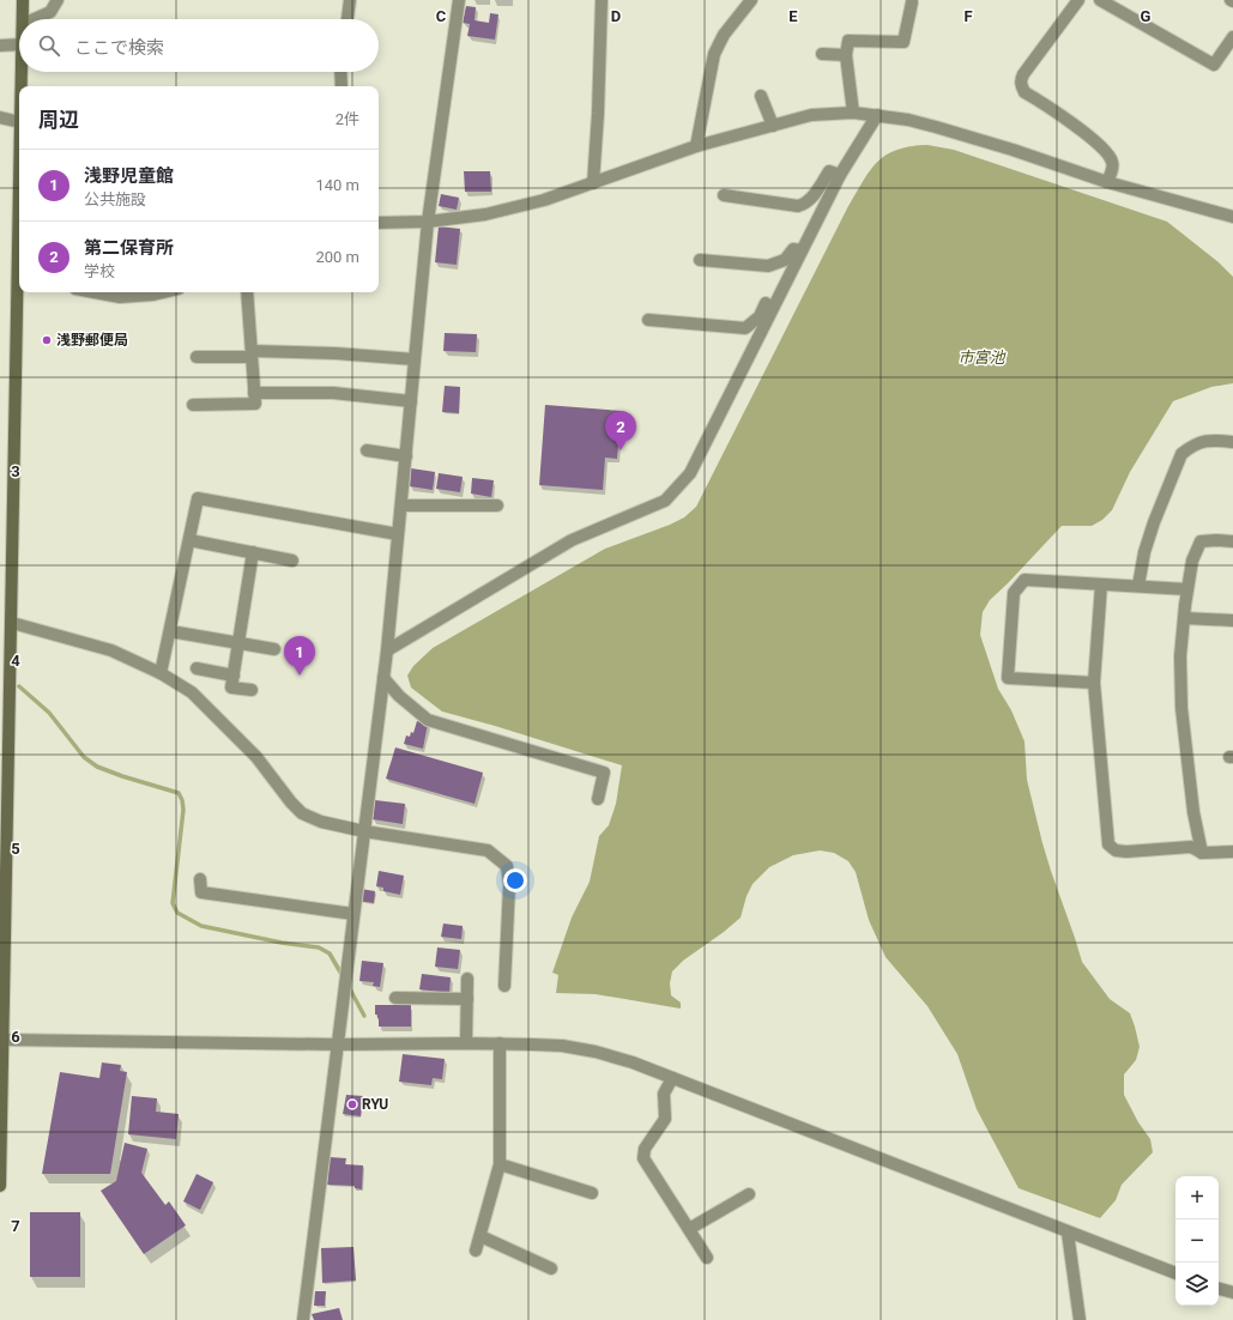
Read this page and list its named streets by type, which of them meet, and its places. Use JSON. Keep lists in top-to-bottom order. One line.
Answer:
{"water":["市宮池"],"places":["浅野郵便局","RYU"],"page":{"search":"ここで検索","heading":["周辺","2件"],"list":[{"mark":"1","name":"浅野児童館","note":"公共施設","value":"140 m"},{"mark":"2","name":"第二保育所","note":"学校","value":"200 m"}],"pins":["2","1"],"map_buttons":["+","−"]},"grid":{"columns":["C","D","E","F","G"],"rows":["3","4","5","6","7"]}}
